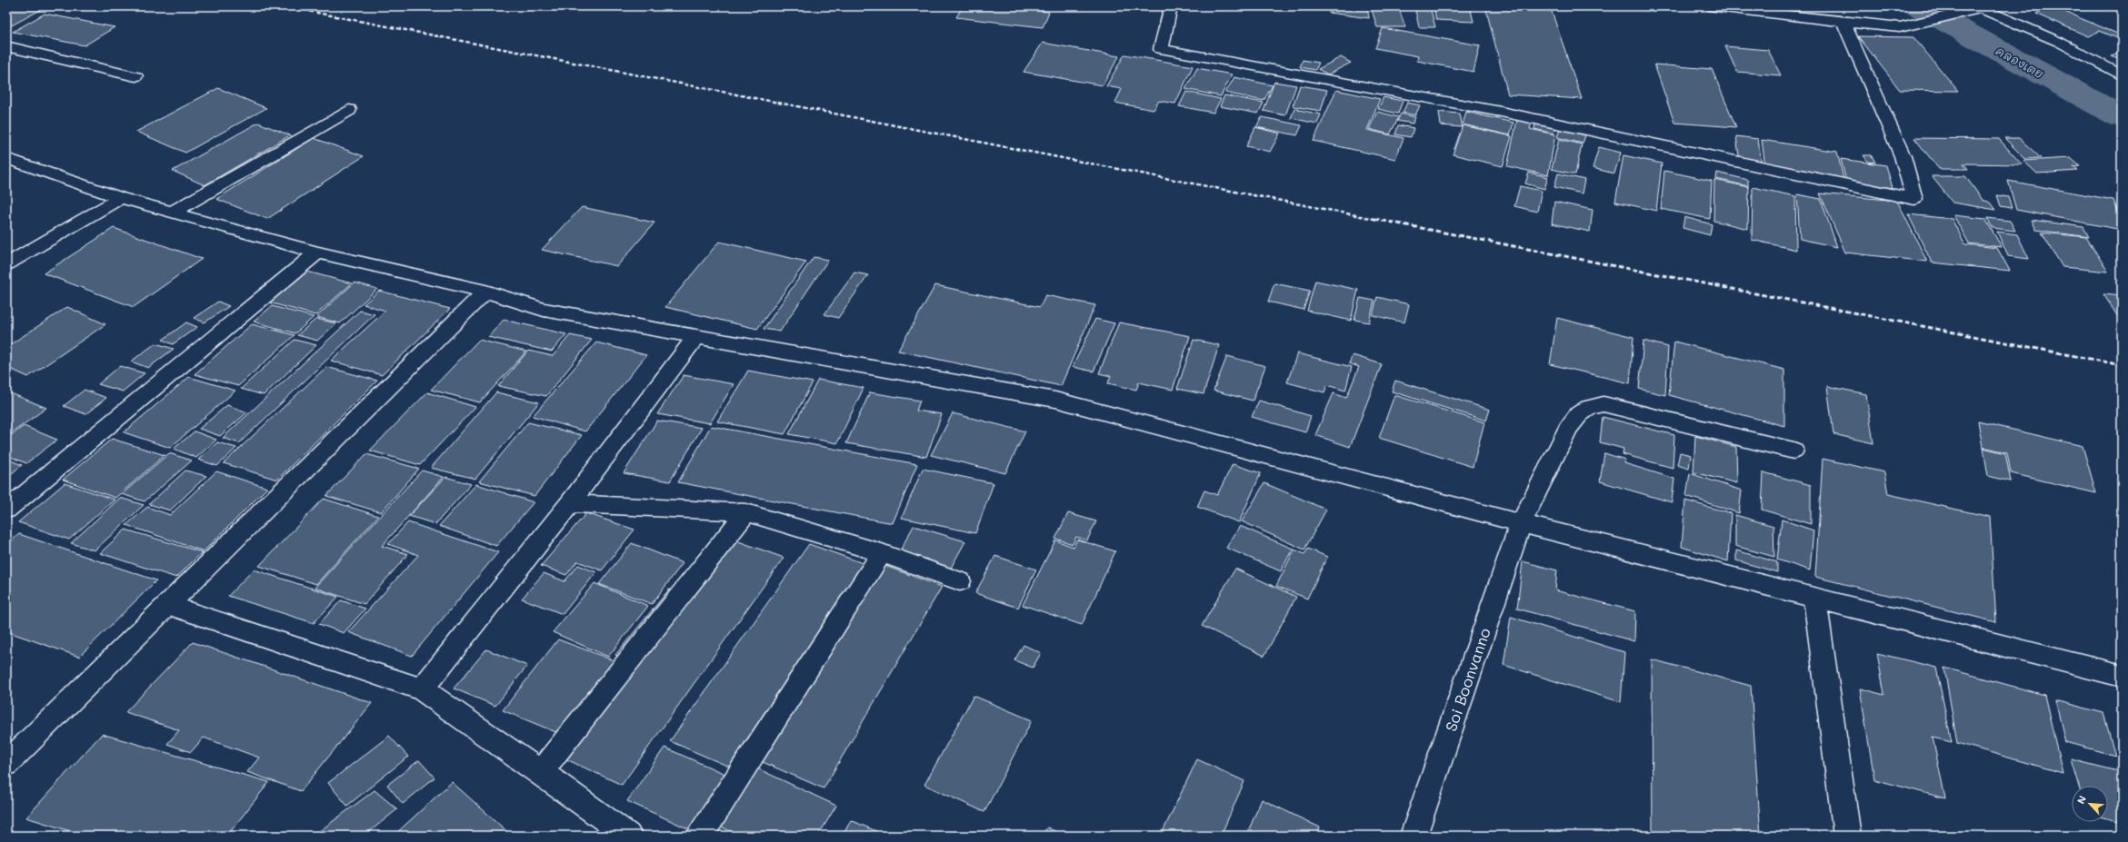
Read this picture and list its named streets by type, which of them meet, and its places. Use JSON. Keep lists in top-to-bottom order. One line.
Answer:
{"streets":{"street":["Soi Boonvanno"]},"water":["คลองเตย"],"north":"top left"}
